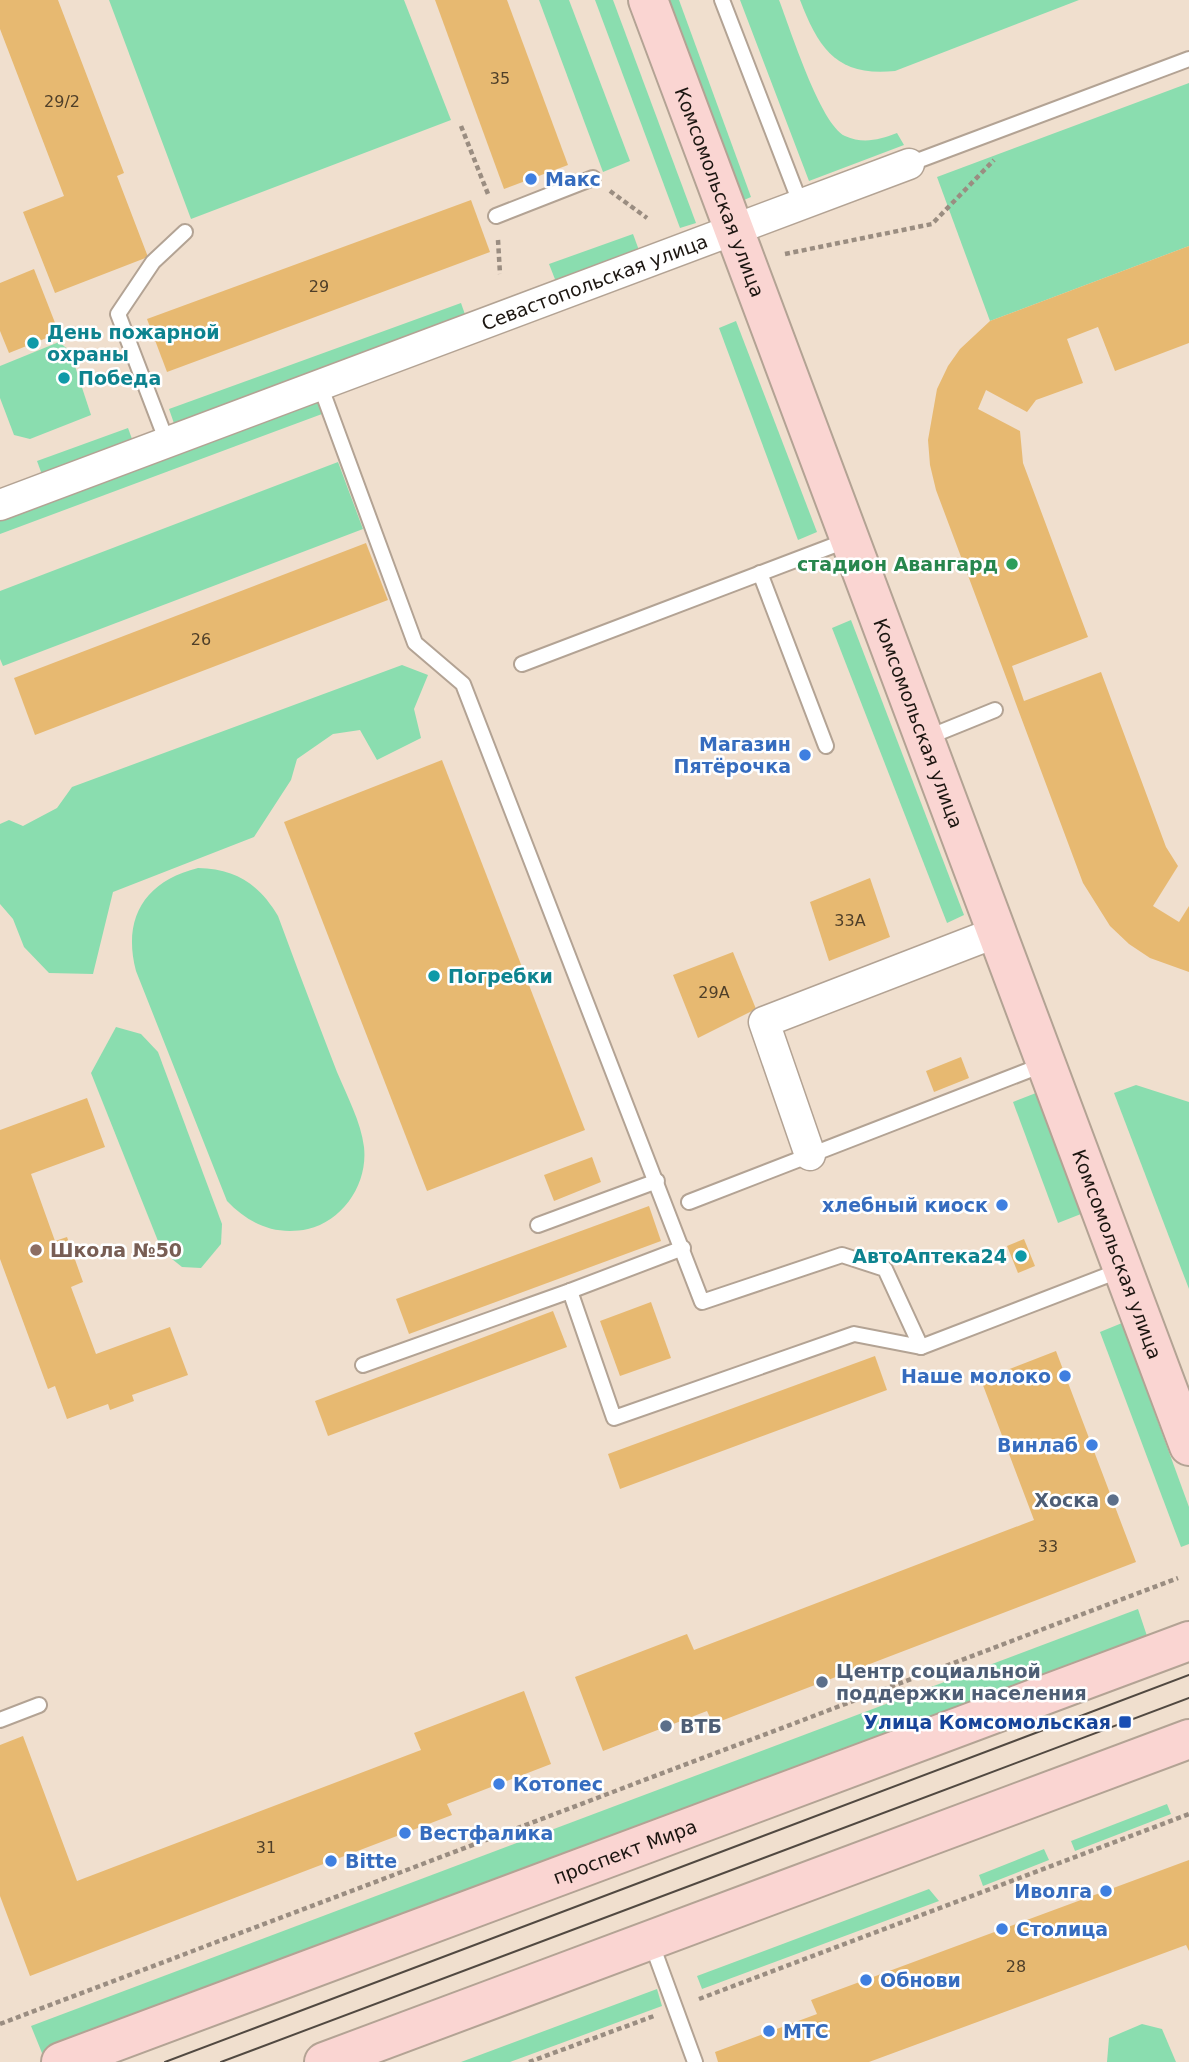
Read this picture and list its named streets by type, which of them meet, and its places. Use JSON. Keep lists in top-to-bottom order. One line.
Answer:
{"streets":{"main road":["Комсомольская улица","проспект Мира"],"street":["Севастопольская улица"]},"crossings":[["Комсомольская улица","Севастопольская улица"]],"places":{"other":["Макс","День пожарной охраны","Победа","стадион Авангард","Магазин Пятёрочка","Погребки","хлебный киоск","Школа №50","АвтоАптека24","Наше молоко","Винлаб","Хоска","Центр социальной поддержки населения","ВТБ","Котопес","Вестфалика","Bitte","Иволга","Столица","Обнови","МТС"],"transit":["Улица Комсомольская"]},"house_numbers":["35","29/2","29","26","33А","29А","33","31","28"]}
